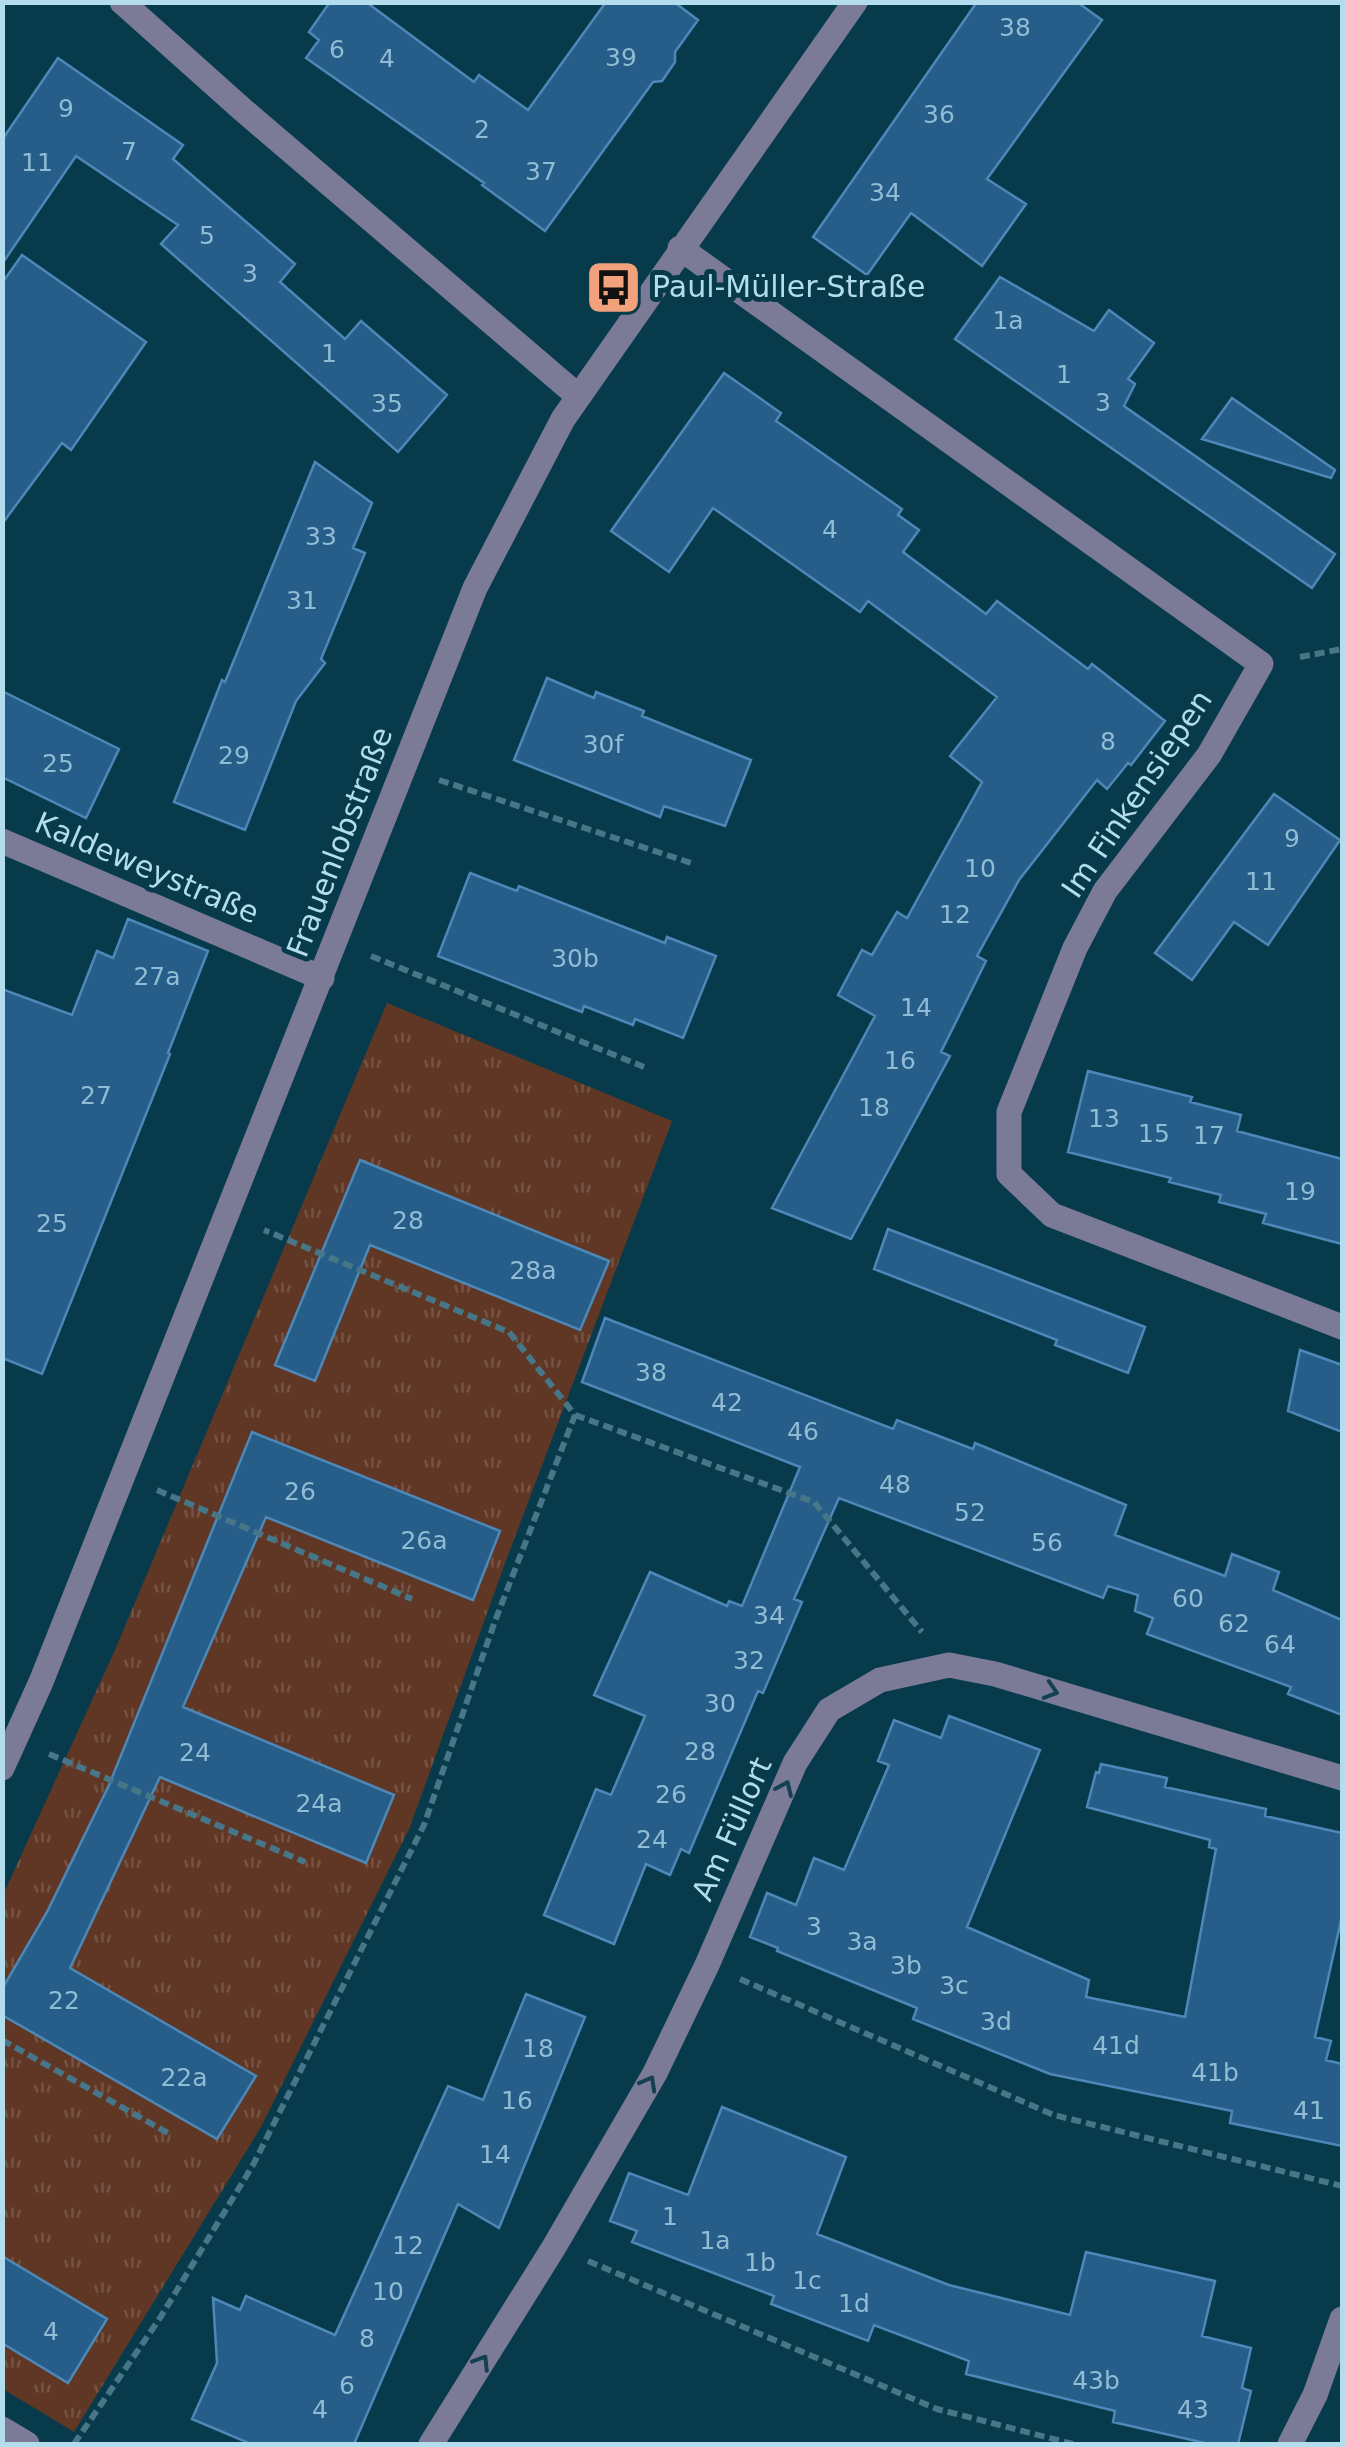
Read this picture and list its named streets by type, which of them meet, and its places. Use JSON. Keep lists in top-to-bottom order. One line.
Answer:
{"streets":{"street":["Im Finkensiepen","Frauenlobstraße","Kaldeweystraße","Am Füllort"]},"crossings":[["Im Finkensiepen","Frauenlobstraße"],["Frauenlobstraße","Kaldeweystraße"]],"one_way":["Am Füllort"],"places":{"bus stop":["Paul-Müller-Straße"]},"house_numbers":["38","6","39","4","9","36","2","7","11","37","34","5","3","1a","1","1","3","35","4","33","31","8","30f","29","25","9","10","11","12","30b","27a","14","16","27","18","13","15","17","19","28","25","28a","38","42","46","48","26","52","26a","56","60","34","62","64","32","30","28","24","26","24a","24","3","3a","3b","3c","22","3d","41d","18","41b","22a","16","41","14","1","1a","12","1b","1c","10","1d","4","8","43b","6","4","43"]}
